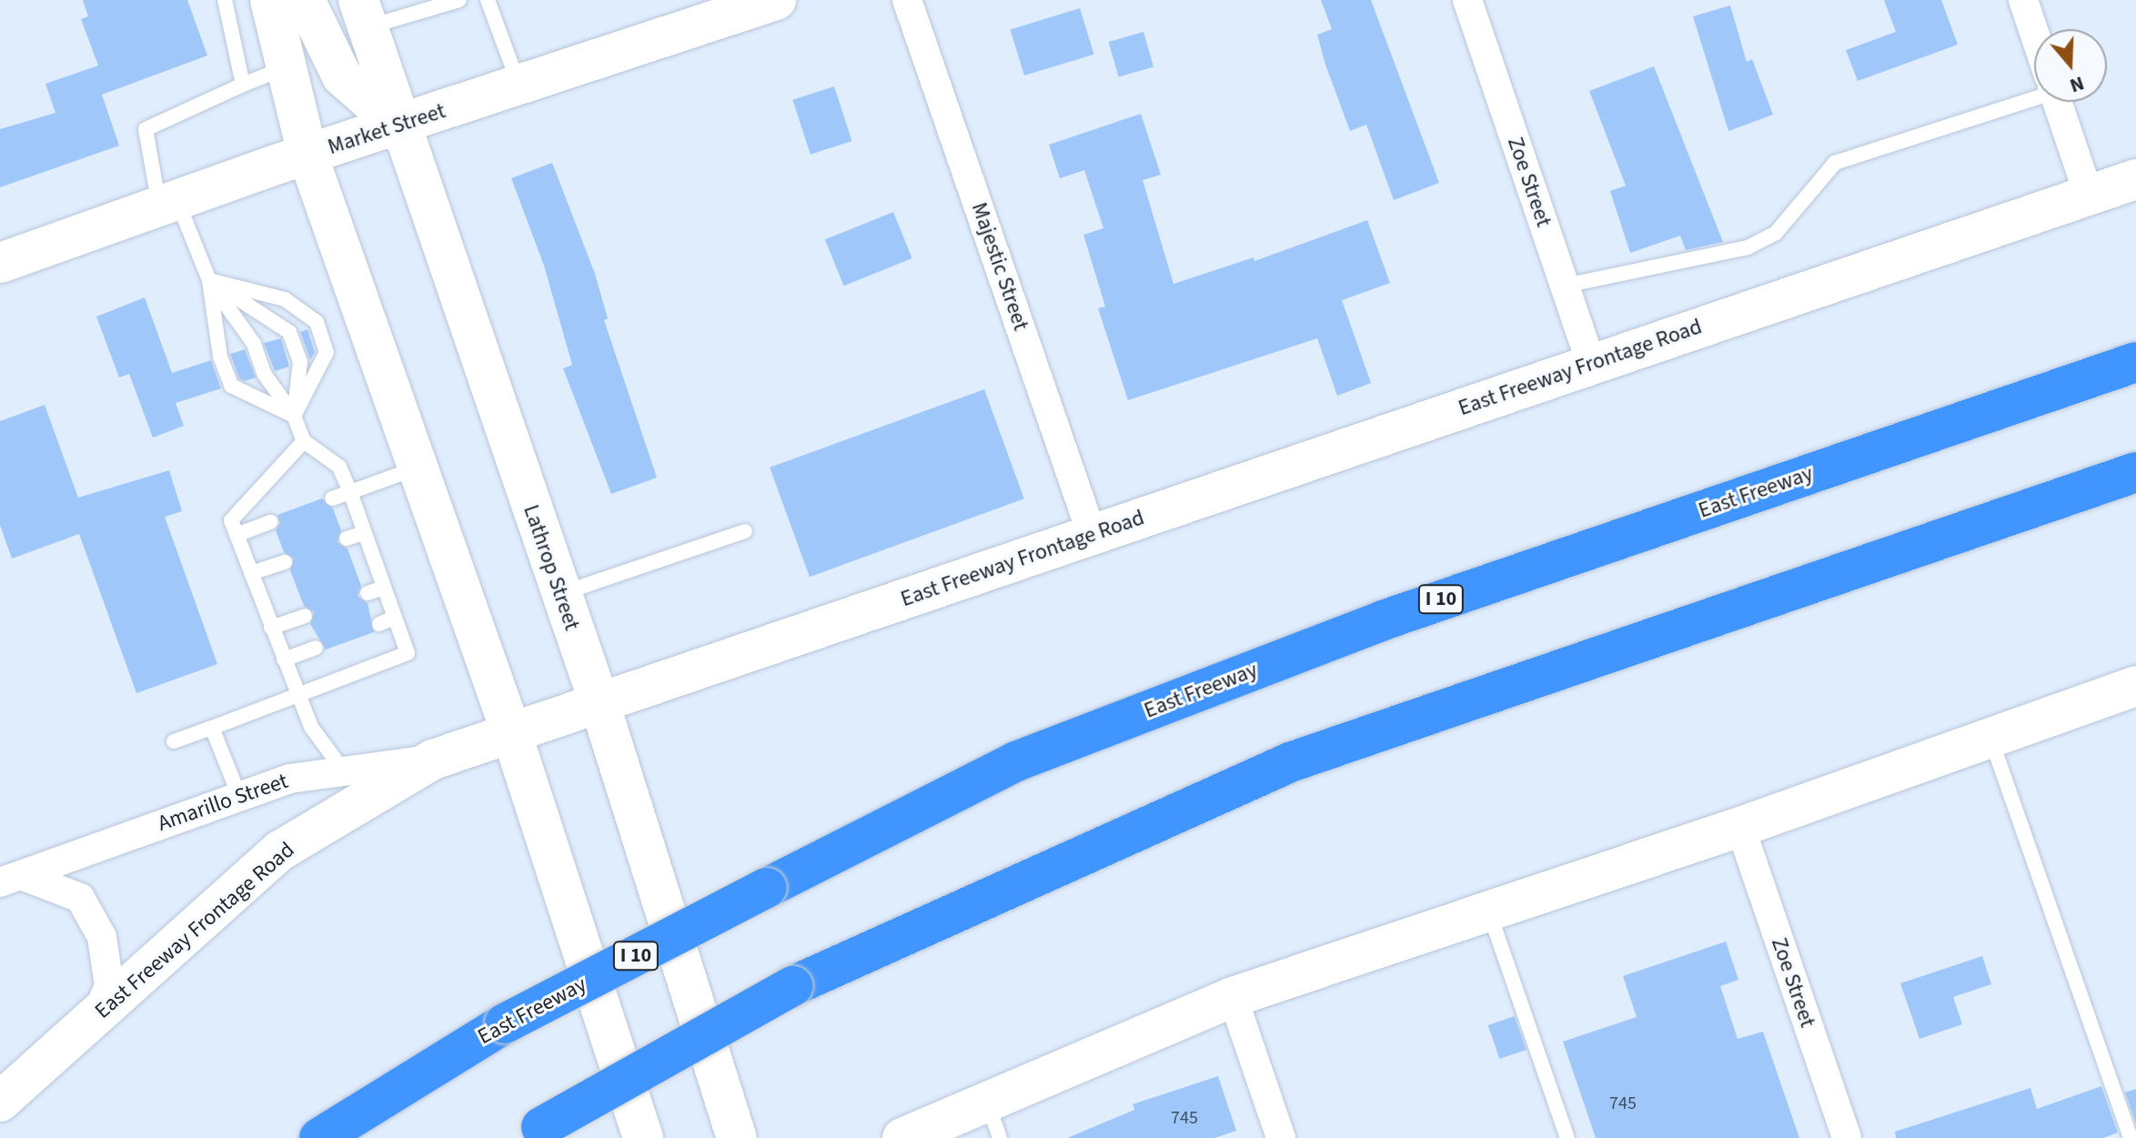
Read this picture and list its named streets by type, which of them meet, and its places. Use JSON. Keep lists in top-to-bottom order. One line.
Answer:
{"streets":{"highway":["East Freeway","I 10"],"main road":["Market Street","East Freeway Frontage Road","Lathrop Street"],"street":["Zoe Street","Majestic Street","Amarillo Street"]},"crossings":[["Market Street","Lathrop Street"],["Zoe Street","East Freeway Frontage Road"],["Majestic Street","East Freeway Frontage Road"],["East Freeway Frontage Road","Lathrop Street"],["East Freeway Frontage Road","Amarillo Street"]],"house_numbers":["745","745"],"north":"bottom"}
